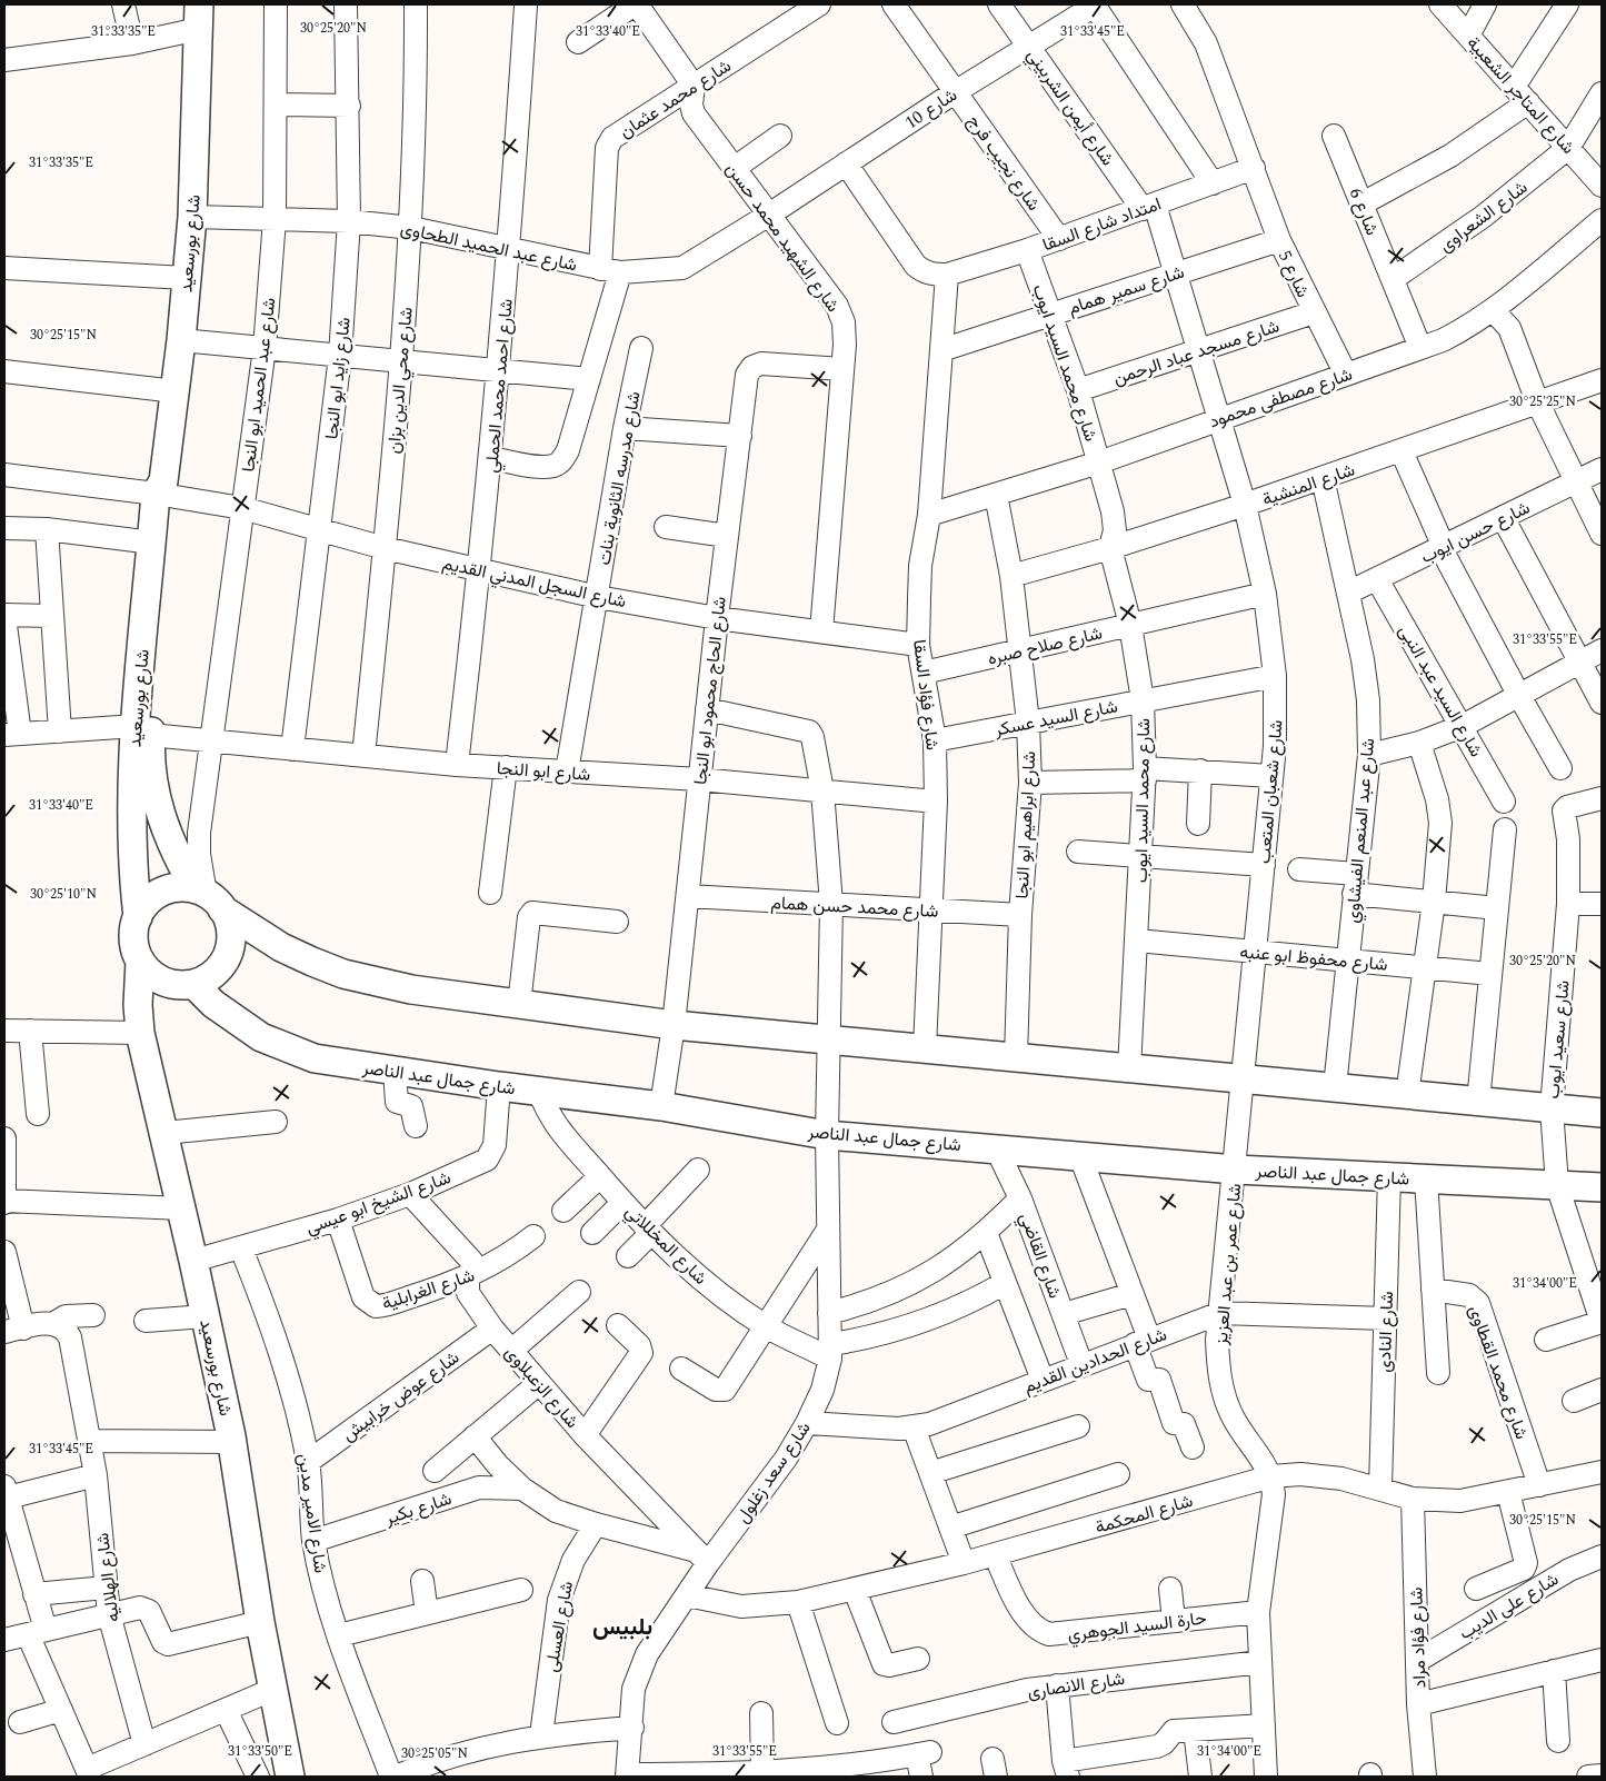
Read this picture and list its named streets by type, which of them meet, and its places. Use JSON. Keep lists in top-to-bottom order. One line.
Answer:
{"streets":{"street":["شارع المتاجر الشعبية","شارع محمد عثمان","شارع أيمن الشربيني","شارع 10","شارع نجيب فرج","شارع 6","شارع الشعراوى","امتداد شارع السقا","شارع الشهيد محمد حسن","شارع بورسعيد","شارع عبد الحميد الطحاوى","شارع 5","شارع سمير همام","شارع مسجد عباد الرحمن","شارع محمد السيد ايوب","شارع زايد ابو النجا","شارع محي الدين بزان","شارع عبد الحميد ابو النجا","شارع احمد محمد الحملي","شارع مصطفى محمود","شارع مدرسه الثانوية بنات","شارع المنشية","شارع حسن ايوب","شارع السجل المدني القديم","شارع صلاح صبره","شارع الحاج محمود ابو النجا","شارع السيد عبد النبى","شارع فؤاد السقا","شارع السيد عسكر","شارع ابو النجا","شارع شعبان المتعب","شارع ابراهيم ابو النجا","شارع عبد المنعم الفيشاوي","شارع محمد حسن همام","شارع محفوظ ابو عنبه","شارع سعيد ايوب","شارع جمال عبد الناصر","شارع الشيخ ابو عيسي","شارع المخللاتي","شارع القاضي","شارع عمر بن عبد العزيز","شارع الغرابلية","شارع النادى","شارع الحدادين القديم","شارع محمد القطاوى","شارع الزعبلاوى","شارع عوض خرابيش","شارع سعد زغلول","شارع بكير","شارع الامير مدين","شارع المحكمة","شارع الهلاليه","شارع على الديب","حارة السيد الجوهري","شارع العسلى","شارع فؤاد مراد","شارع الانصارى"]},"crossings":[["شارع المتاجر الشعبية","شارع الشعراوى"],["شارع محمد عثمان","شارع الشهيد محمد حسن"],["شارع محمد عثمان","شارع عبد الحميد الطحاوى"],["شارع أيمن الشربيني","شارع 10"],["شارع أيمن الشربيني","امتداد شارع السقا"],["شارع أيمن الشربيني","شارع سمير همام"],["شارع أيمن الشربيني","شارع مسجد عباد الرحمن"],["شارع أيمن الشربيني","شارع شعبان المتعب"],["شارع 10","شارع نجيب فرج"],["شارع 10","شارع الشهيد محمد حسن"],["شارع 10","شارع عبد الحميد الطحاوى"],["شارع نجيب فرج","امتداد شارع السقا"],["شارع 6","شارع الشعراوى"],["شارع 6","شارع مصطفى محمود"],["امتداد شارع السقا","شارع 5"],["امتداد شارع السقا","شارع محمد السيد ايوب"],["امتداد شارع السقا","شارع فؤاد السقا"],["شارع الشهيد محمد حسن","شارع عبد الحميد الطحاوى"],["شارع الشهيد محمد حسن","شارع السجل المدني القديم"],["شارع الشهيد محمد حسن","شارع الحاج محمود ابو النجا"],["شارع بورسعيد","شارع عبد الحميد الطحاوى"],["شارع بورسعيد","شارع عبد الحميد ابو النجا"],["شارع بورسعيد","شارع السجل المدني القديم"],["شارع بورسعيد","شارع ابو النجا"],["شارع بورسعيد","شارع جمال عبد الناصر"],["شارع بورسعيد","شارع الشيخ ابو عيسي"],["شارع عبد الحميد الطحاوى","شارع زايد ابو النجا"],["شارع عبد الحميد الطحاوى","شارع محي الدين بزان"],["شارع عبد الحميد الطحاوى","شارع عبد الحميد ابو النجا"],["شارع عبد الحميد الطحاوى","شارع احمد محمد الحملي"],["شارع 5","شارع سمير همام"],["شارع 5","شارع مسجد عباد الرحمن"],["شارع 5","شارع مصطفى محمود"],["شارع سمير همام","شارع محمد السيد ايوب"],["شارع سمير همام","شارع فؤاد السقا"],["شارع مسجد عباد الرحمن","شارع محمد السيد ايوب"],["شارع مسجد عباد الرحمن","شارع شعبان المتعب"],["شارع محمد السيد ايوب","شارع مصطفى محمود"],["شارع محمد السيد ايوب","شارع المنشية"],["شارع محمد السيد ايوب","شارع صلاح صبره"],["شارع محمد السيد ايوب","شارع السيد عسكر"],["شارع محمد السيد ايوب","شارع محفوظ ابو عنبه"],["شارع زايد ابو النجا","شارع السجل المدني القديم"],["شارع زايد ابو النجا","شارع ابو النجا"],["شارع محي الدين بزان","شارع السجل المدني القديم"],["شارع محي الدين بزان","شارع ابو النجا"],["شارع عبد الحميد ابو النجا","شارع السجل المدني القديم"],["شارع عبد الحميد ابو النجا","شارع ابو النجا"],["شارع عبد الحميد ابو النجا","شارع جمال عبد الناصر"],["شارع احمد محمد الحملي","شارع السجل المدني القديم"],["شارع احمد محمد الحملي","شارع ابو النجا"],["شارع مصطفى محمود","شارع فؤاد السقا"],["شارع مصطفى محمود","شارع شعبان المتعب"],["شارع مصطفى محمود","شارع ابراهيم ابو النجا"],["شارع مدرسه الثانوية بنات","شارع السجل المدني القديم"],["شارع مدرسه الثانوية بنات","شارع ابو النجا"],["شارع المنشية","شارع شعبان المتعب"],["شارع المنشية","شارع ابراهيم ابو النجا"],["شارع المنشية","شارع عبد المنعم الفيشاوي"],["شارع حسن ايوب","شارع السيد عبد النبى"],["شارع حسن ايوب","شارع عبد المنعم الفيشاوي"],["شارع السجل المدني القديم","شارع الحاج محمود ابو النجا"],["شارع السجل المدني القديم","شارع فؤاد السقا"],["شارع صلاح صبره","شارع فؤاد السقا"],["شارع صلاح صبره","شارع شعبان المتعب"],["شارع صلاح صبره","شارع ابراهيم ابو النجا"],["شارع الحاج محمود ابو النجا","شارع ابو النجا"],["شارع الحاج محمود ابو النجا","شارع محمد حسن همام"],["شارع الحاج محمود ابو النجا","شارع جمال عبد الناصر"],["شارع الحاج محمود ابو النجا","شارع سعد زغلول"],["شارع فؤاد السقا","شارع السيد عسكر"],["شارع فؤاد السقا","شارع ابو النجا"],["شارع فؤاد السقا","شارع محمد حسن همام"],["شارع السيد عسكر","شارع شعبان المتعب"],["شارع السيد عسكر","شارع ابراهيم ابو النجا"],["شارع ابو النجا","شارع سعد زغلول"],["شارع شعبان المتعب","شارع محفوظ ابو عنبه"],["شارع شعبان المتعب","شارع جمال عبد الناصر"],["شارع شعبان المتعب","شارع عمر بن عبد العزيز"],["شارع ابراهيم ابو النجا","شارع محمد حسن همام"],["شارع عبد المنعم الفيشاوي","شارع محفوظ ابو عنبه"],["شارع محمد حسن همام","شارع سعد زغلول"],["شارع سعيد ايوب","شارع جمال عبد الناصر"],["شارع جمال عبد الناصر","شارع الشيخ ابو عيسي"],["شارع جمال عبد الناصر","شارع المخللاتي"],["شارع جمال عبد الناصر","شارع القاضي"],["شارع جمال عبد الناصر","شارع عمر بن عبد العزيز"],["شارع جمال عبد الناصر","شارع النادى"],["شارع جمال عبد الناصر","شارع سعد زغلول"],["شارع الشيخ ابو عيسي","شارع الغرابلية"],["شارع الشيخ ابو عيسي","شارع الزعبلاوى"],["شارع الشيخ ابو عيسي","شارع الامير مدين"],["شارع المخللاتي","شارع سعد زغلول"],["شارع القاضي","شارع الحدادين القديم"],["شارع عمر بن عبد العزيز","شارع الحدادين القديم"],["شارع عمر بن عبد العزيز","شارع المحكمة"],["شارع عمر بن عبد العزيز","حارة السيد الجوهري"],["شارع عمر بن عبد العزيز","شارع الانصارى"],["شارع الغرابلية","شارع الزعبلاوى"],["شارع النادى","شارع الحدادين القديم"],["شارع النادى","شارع المحكمة"],["شارع الحدادين القديم","شارع سعد زغلول"],["شارع محمد القطاوى","شارع المحكمة"],["شارع الزعبلاوى","شارع عوض خرابيش"],["شارع الزعبلاوى","شارع سعد زغلول"],["شارع عوض خرابيش","شارع الامير مدين"],["شارع سعد زغلول","شارع المحكمة"],["شارع بكير","شارع الامير مدين"],["شارع المحكمة","حارة السيد الجوهري"],["شارع المحكمة","شارع فؤاد مراد"],["شارع على الديب","شارع فؤاد مراد"]],"districts":["بلبيس"],"coordinates":["30°25'20\"N","31°33'35\"E","31°33'40\"E","31°33'45\"E","30°25'15\"N","30°25'25\"N","31°33'55\"E","30°25'10\"N","31°34'00\"E","31°33'50\"E","30°25'05\"N"]}
